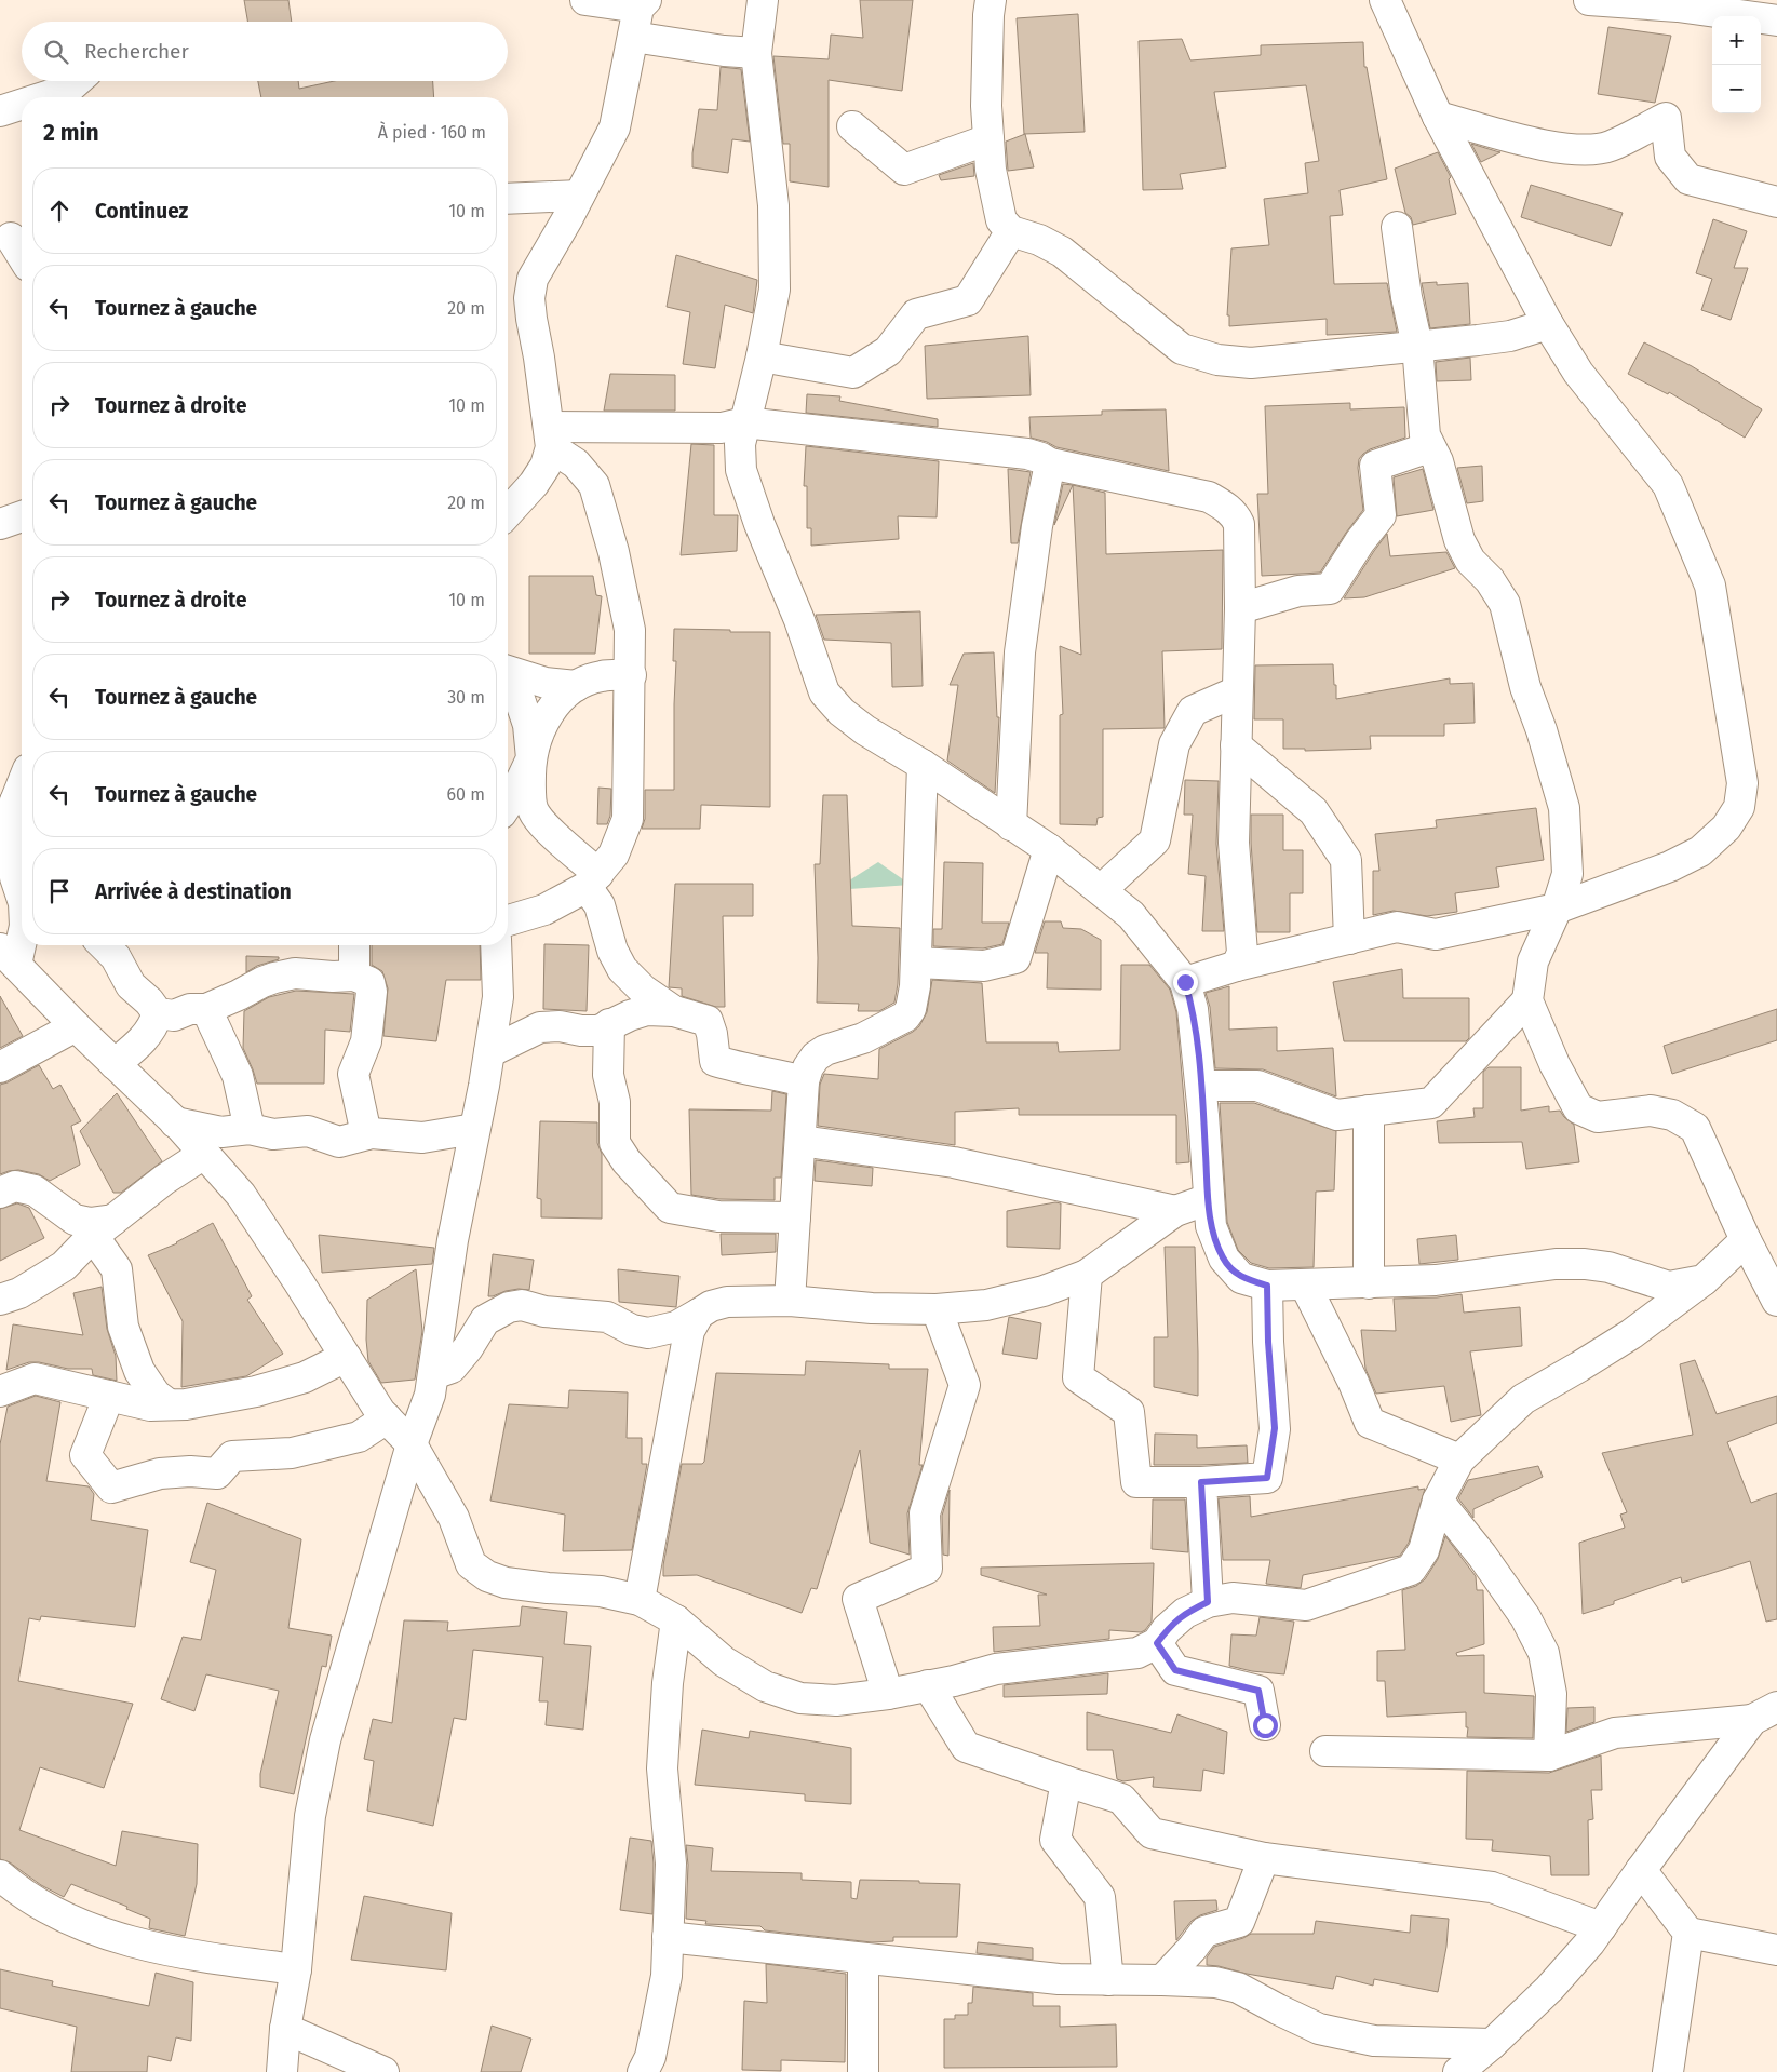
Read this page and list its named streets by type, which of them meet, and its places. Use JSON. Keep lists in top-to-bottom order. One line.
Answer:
{"page":{"map_buttons":["+","−"],"search":"Rechercher","heading":["2 min","À pied · 160 m"],"list":[["Continuez","10 m"],["Tournez à gauche","20 m"],["Tournez à droite","10 m"],["Tournez à gauche","20 m"],["Tournez à droite","10 m"],["Tournez à gauche","30 m"],["Tournez à gauche","60 m"],"Arrivée à destination"]}}
